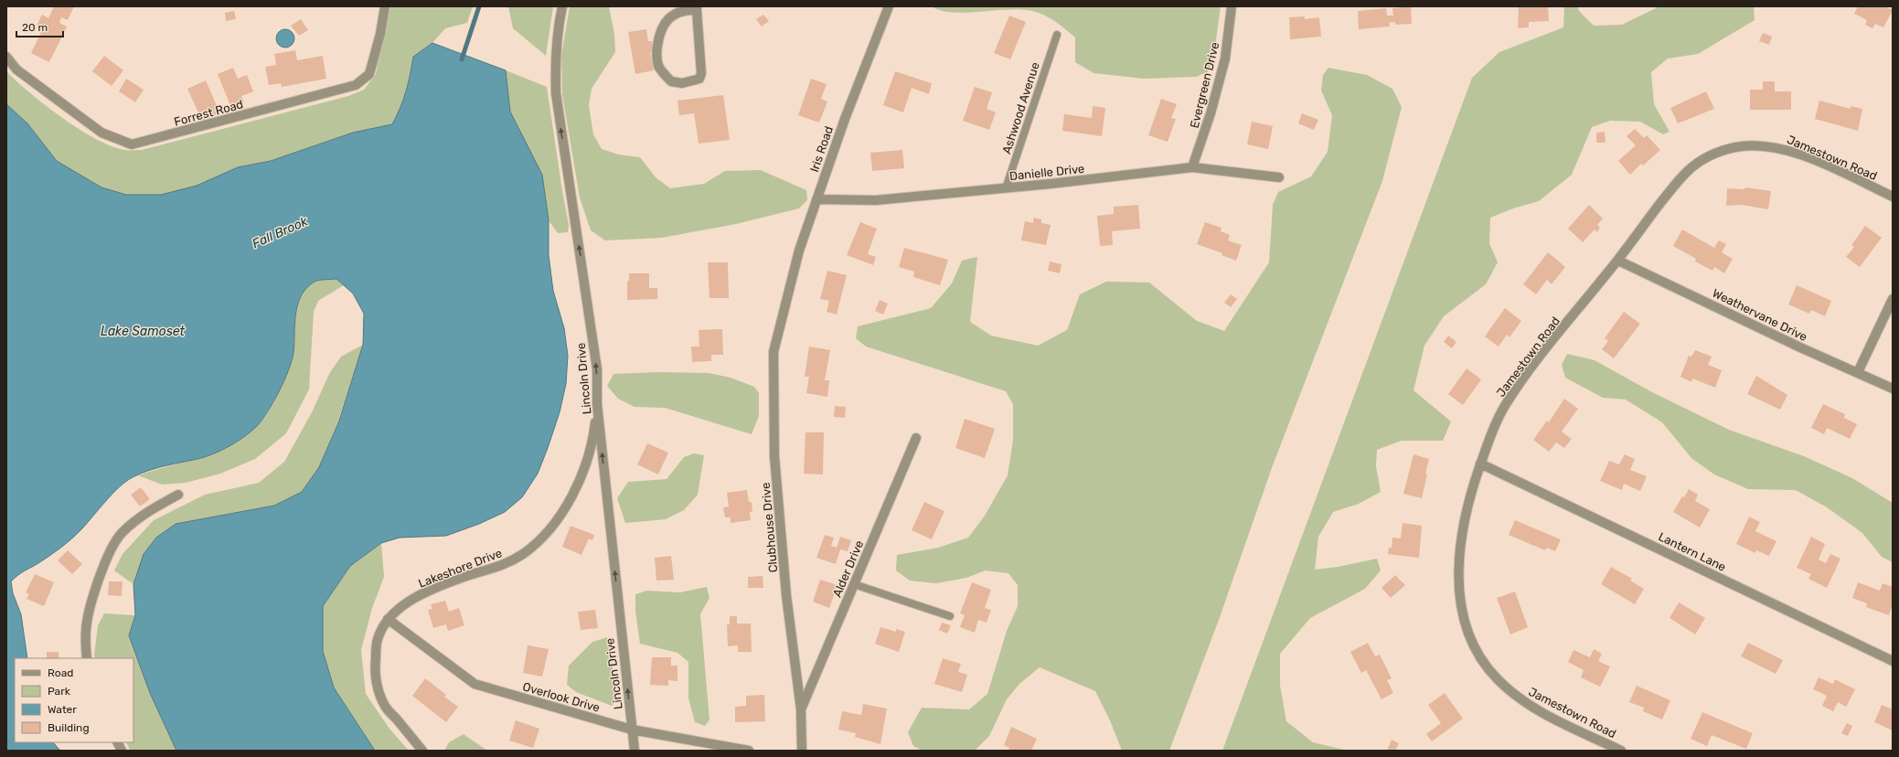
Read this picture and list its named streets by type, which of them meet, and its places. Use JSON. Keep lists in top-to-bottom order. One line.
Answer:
{"streets":{"street":["Evergreen Drive","Forrest Road","Iris Road","Jamestown Road","Danielle Drive","Weathervane Drive","Lincoln Drive","Clubhouse Drive","Lantern Lane","Lakeshore Drive","Alder Drive","Overlook Drive"],"lane":["Ashwood Avenue"]},"crossings":[["Evergreen Drive","Danielle Drive"],["Ashwood Avenue","Danielle Drive"],["Iris Road","Danielle Drive"],["Iris Road","Clubhouse Drive"],["Jamestown Road","Weathervane Drive"],["Jamestown Road","Lantern Lane"],["Lincoln Drive","Lakeshore Drive"],["Lincoln Drive","Overlook Drive"],["Clubhouse Drive","Alder Drive"],["Lakeshore Drive","Overlook Drive"]],"one_way":["Lincoln Drive"],"water":["Fall Brook","Lake Samoset"],"legend":["Road","Park","Water","Building"],"scale_bar":"20 m"}
